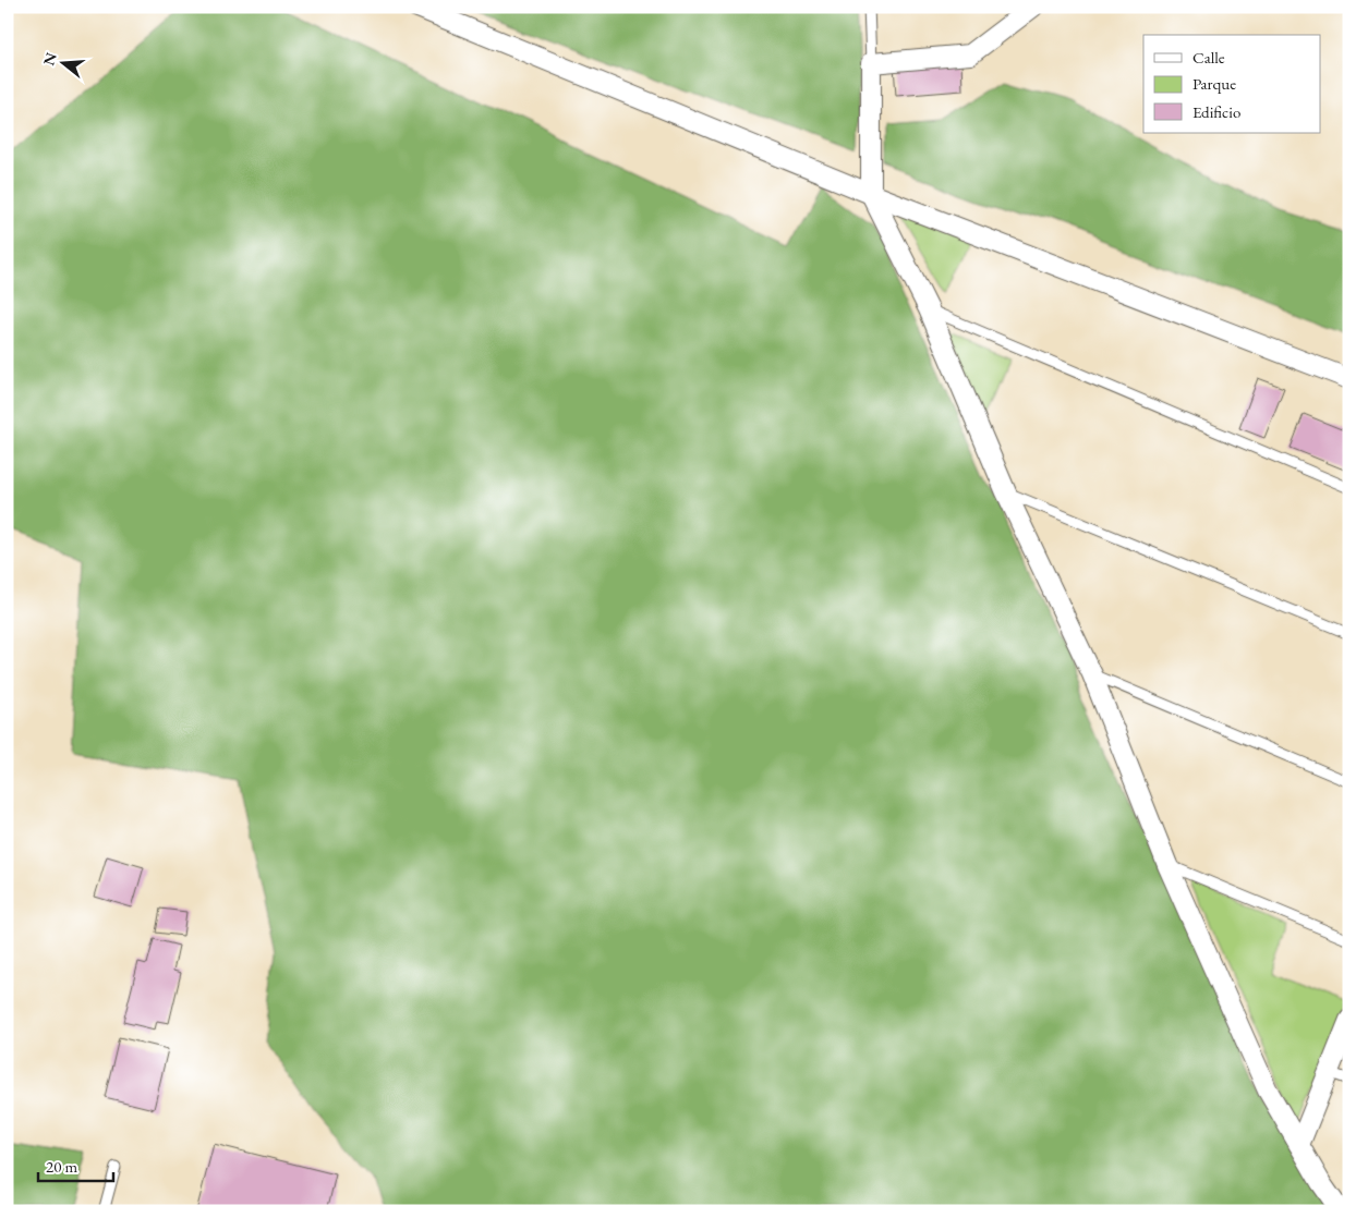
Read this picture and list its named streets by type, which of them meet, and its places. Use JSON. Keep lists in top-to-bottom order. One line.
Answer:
{"legend":["Calle","Parque","Edificio"],"scale_bar":"20 m","north":"left"}
